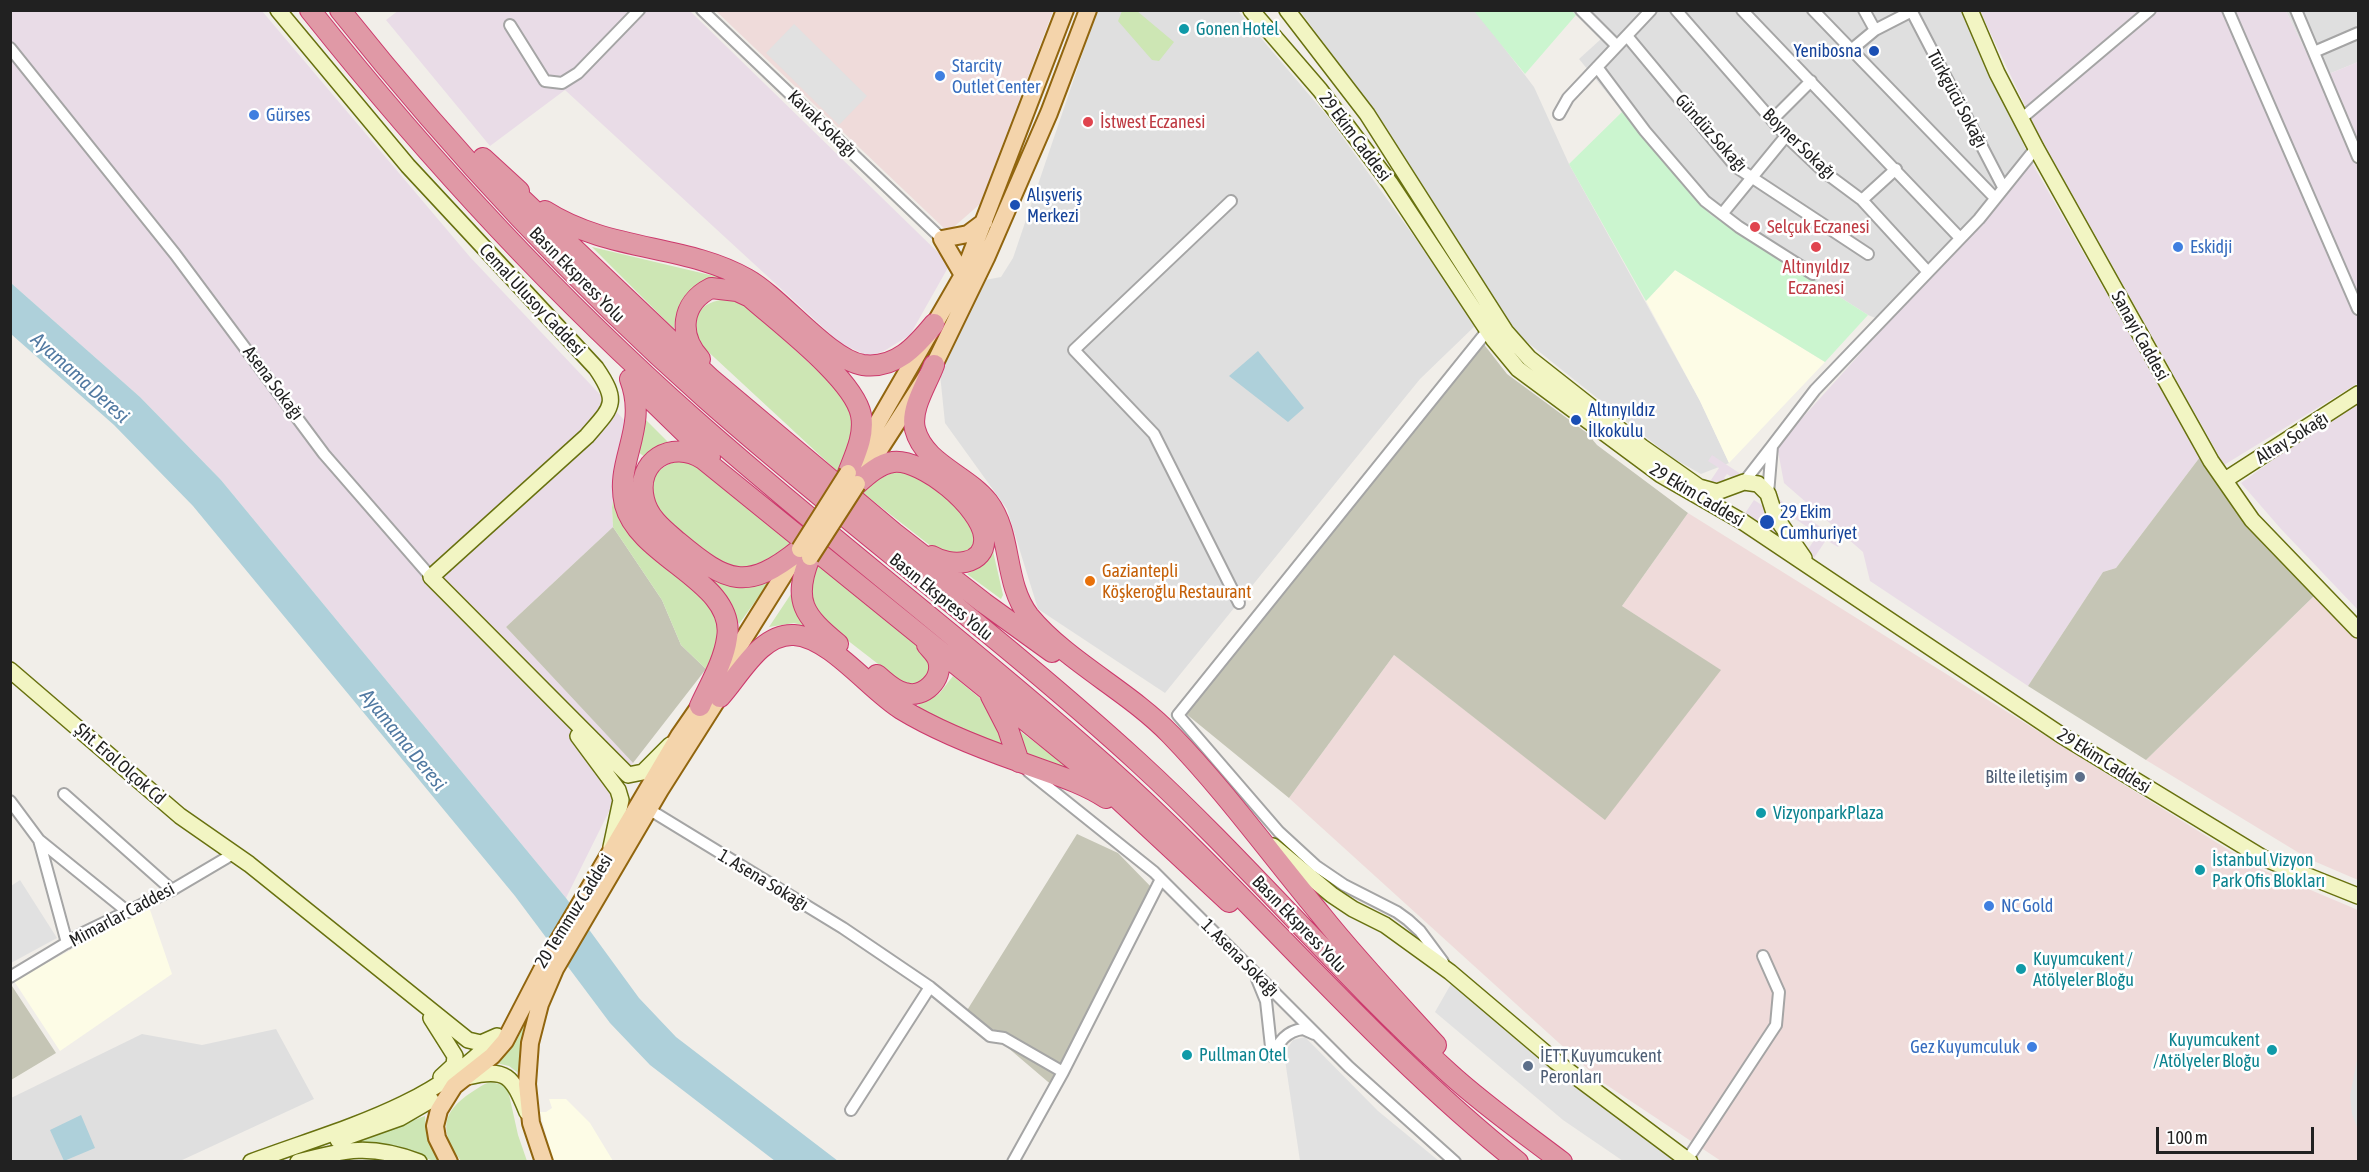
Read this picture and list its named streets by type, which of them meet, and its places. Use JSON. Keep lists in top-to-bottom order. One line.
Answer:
{"streets":{"highway":["Basın Ekspress Yolu"],"main road":["29 Ekim Caddesi","Cemal Ulusoy Caddesi","Sanayi Caddesi","Asena Sokağı","Altay Sokağı","Şht. Erol Olçok Cd","20 Temmuz Caddesi"],"street":["Türkgücü Sokağı","Kavak Sokağı","Gündüz Sokağı","Boyner Sokağı","1. Asena Sokağı","Mimarlar Caddesi"]},"crossings":[["Cemal Ulusoy Caddesi","Asena Sokağı"],["Sanayi Caddesi","Altay Sokağı"],["Şht. Erol Olçok Cd","Mimarlar Caddesi"]],"water":["Ayamama Deresi"],"places":["Gonen Hotel","Yenibosna","Starcity Outlet Center","Gürses","İstwest Eczanesi","Alışveriş Merkezi","Selçuk Eczanesi","Altınyıldız Eczanesi","Eskidji","Altınyıldız İlkokulu","29 Ekim Cumhuriyet","Gaziantepli Köşkeroğlu Restaurant","Bilte iletişim","VizyonparkPlaza","İstanbul Vizyon Park Ofis Blokları","NC Gold","Kuyumcukent / Atölyeler Bloğu","Gez Kuyumculuk","Kuyumcukent /Atölyeler Bloğu","Pullman Otel","İETT Kuyumcukent Peronları"],"scale_bar":"100 m"}
